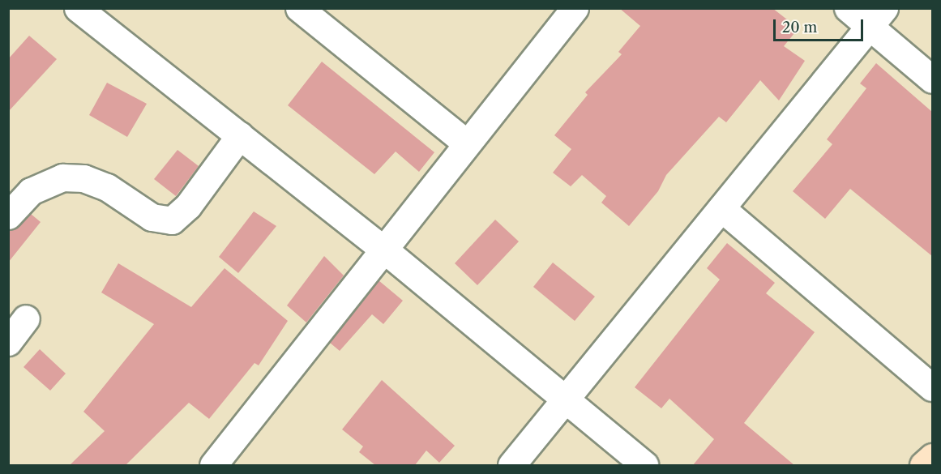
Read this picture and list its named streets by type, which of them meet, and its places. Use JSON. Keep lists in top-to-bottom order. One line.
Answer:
{"scale_bar":"20 m"}
